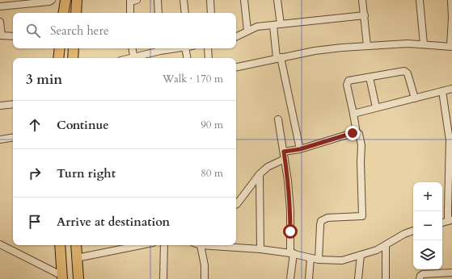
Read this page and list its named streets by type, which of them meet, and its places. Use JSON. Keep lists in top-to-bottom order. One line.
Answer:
{"page":{"search":"Search here","heading":["3 min","Walk · 170 m"],"list":[["Continue","90 m"],["Turn right","80 m"],"Arrive at destination"],"map_buttons":["+","−"]}}
